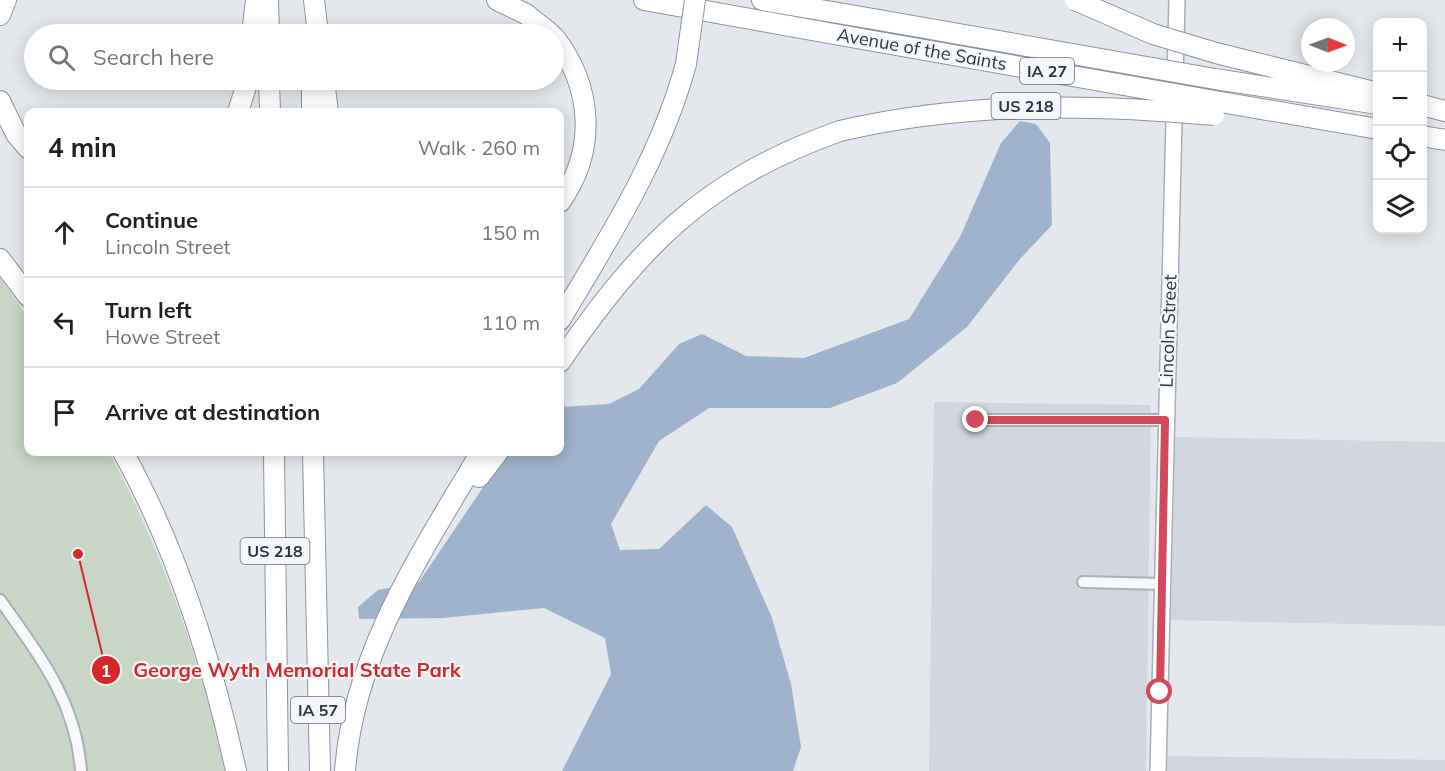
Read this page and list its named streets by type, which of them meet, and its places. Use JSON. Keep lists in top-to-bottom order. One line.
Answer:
{"streets":{"highway":["Avenue of the Saints","IA 27","US 218","IA 57"],"main road":["Lincoln Street"]},"crossings":[["Avenue of the Saints","US 218"]],"places":["George Wyth Memorial State Park"],"north":"right","page":{"map_buttons":["+","−"],"search":"Search here","heading":["4 min","Walk · 260 m"],"list":[["Continue","Lincoln Street","150 m"],["Turn left","Howe Street","110 m"],"Arrive at destination"]}}
